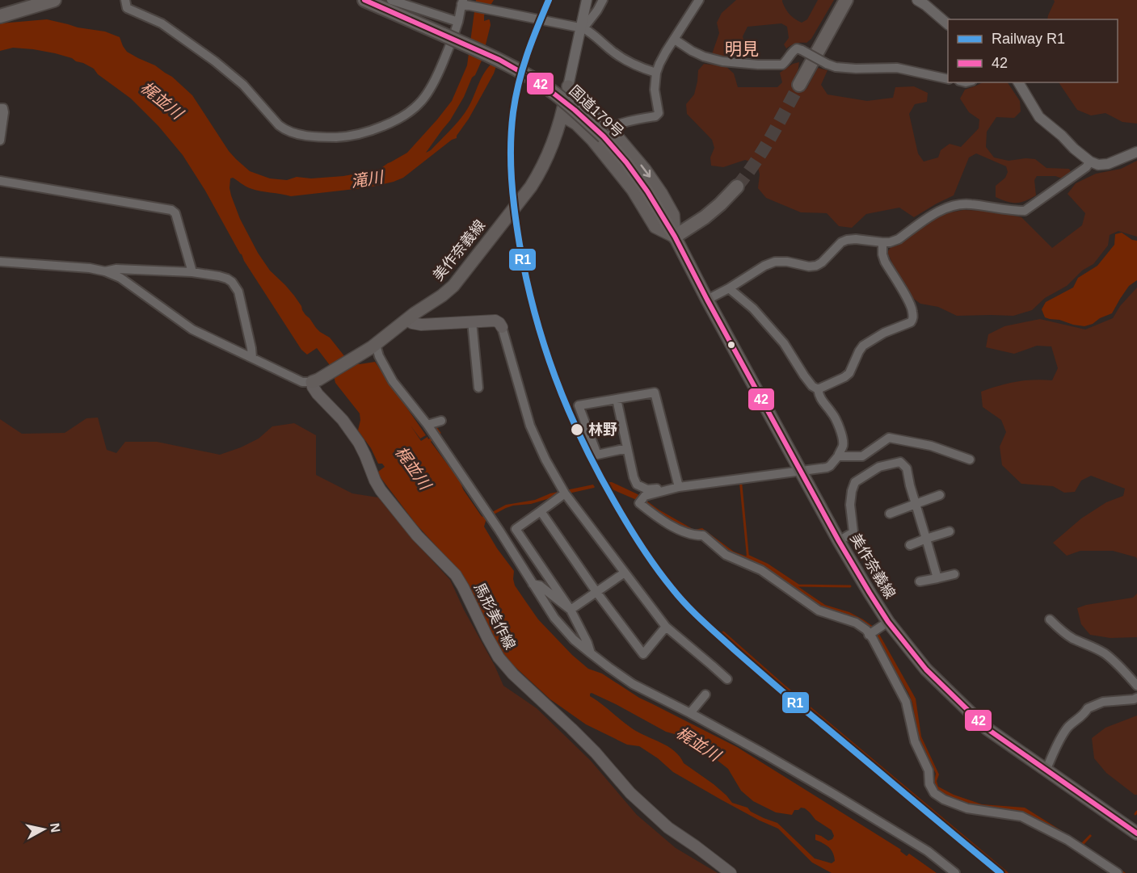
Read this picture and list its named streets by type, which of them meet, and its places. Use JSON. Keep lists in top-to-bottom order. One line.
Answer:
{"streets":{"highway":["国道179号"],"main road":["美作奈義線","馬形美作線"]},"crossings":[["国道179号","美作奈義線"],["美作奈義線","馬形美作線"]],"districts":["明見"],"water":["梶並川","滝川"],"places":["林野"],"lines":["rail line R1","transit line 42"],"legend":["Railway R1","42"],"north":"right"}
